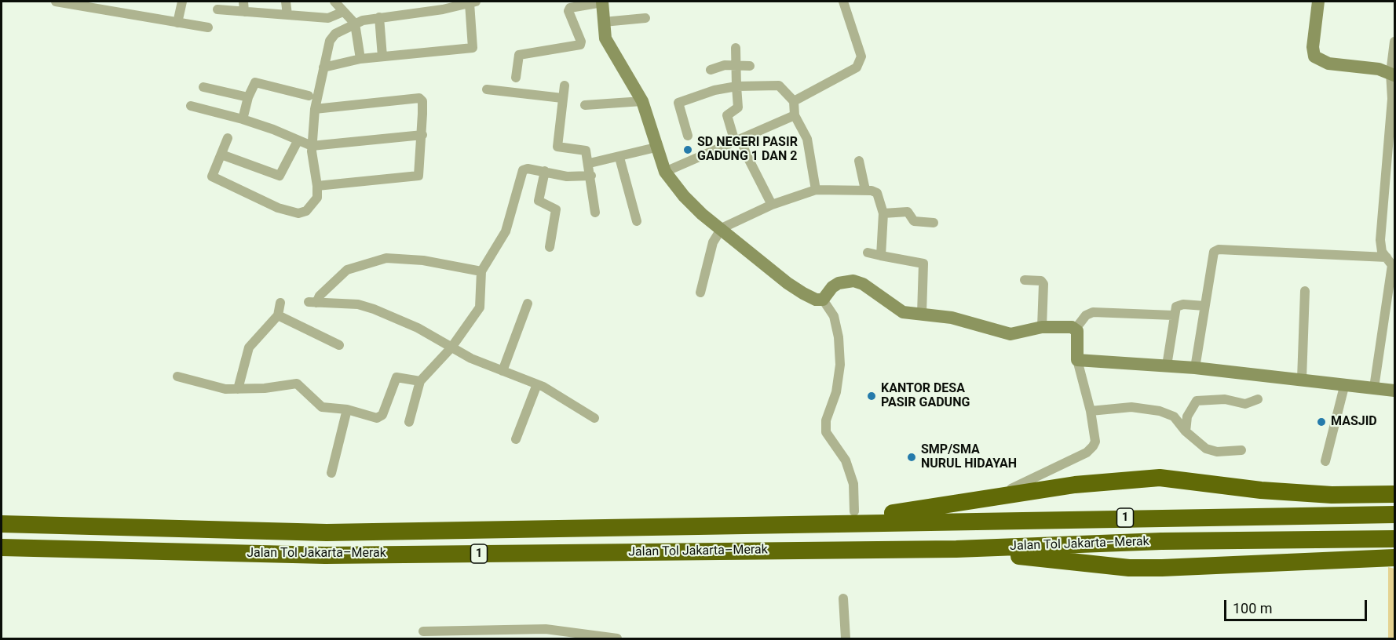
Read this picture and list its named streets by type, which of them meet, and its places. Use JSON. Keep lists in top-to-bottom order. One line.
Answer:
{"streets":{"highway":["1","Jalan Tol Jakarta–Merak"]},"places":["SD NEGERI PASIR GADUNG 1 DAN 2","KANTOR DESA PASIR GADUNG","MASJID","SMP/SMA NURUL HIDAYAH"],"scale_bar":"100 m"}
